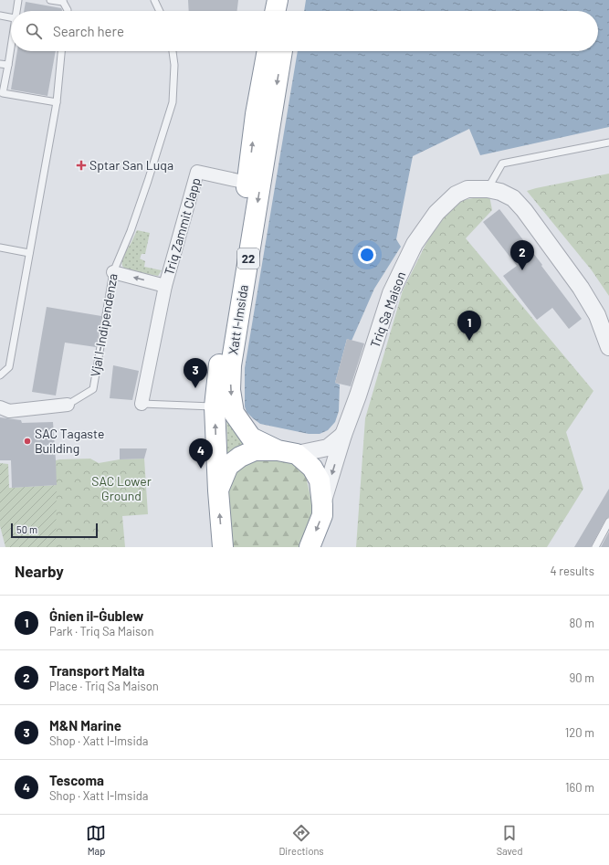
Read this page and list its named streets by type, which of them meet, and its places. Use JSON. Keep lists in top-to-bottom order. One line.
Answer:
{"streets":{"highway":["22","Xatt l-Imsida"],"street":["Triq Zammit Clapp","Triq Sa Maison"],"lane":["Vjal l-Indipendenza"]},"crossings":[["Triq Zammit Clapp","Xatt l-Imsida"],["Triq Zammit Clapp","Vjal l-Indipendenza"]],"parks":["SAC Lower Ground"],"places":{"health":["Sptar San Luqa"],"other":["SAC Tagaste Building"]},"scale_bar":"50 m","page":{"search":"Search here","pins":["2","1","3","4"],"scale":"50 m","heading":["Nearby","4 results"],"list":[{"mark":"1","name":"Ġnien il-Ġublew","note":"Park · Triq Sa Maison","value":"80 m"},{"mark":"2","name":"Transport Malta","note":"Place · Triq Sa Maison","value":"90 m"},{"mark":"3","name":"M&N Marine","note":"Shop · Xatt l-Imsida","value":"120 m"},{"mark":"4","name":"Tescoma","note":"Shop · Xatt l-Imsida","value":"160 m"}],"nav":["Map","Directions","Saved"]}}
